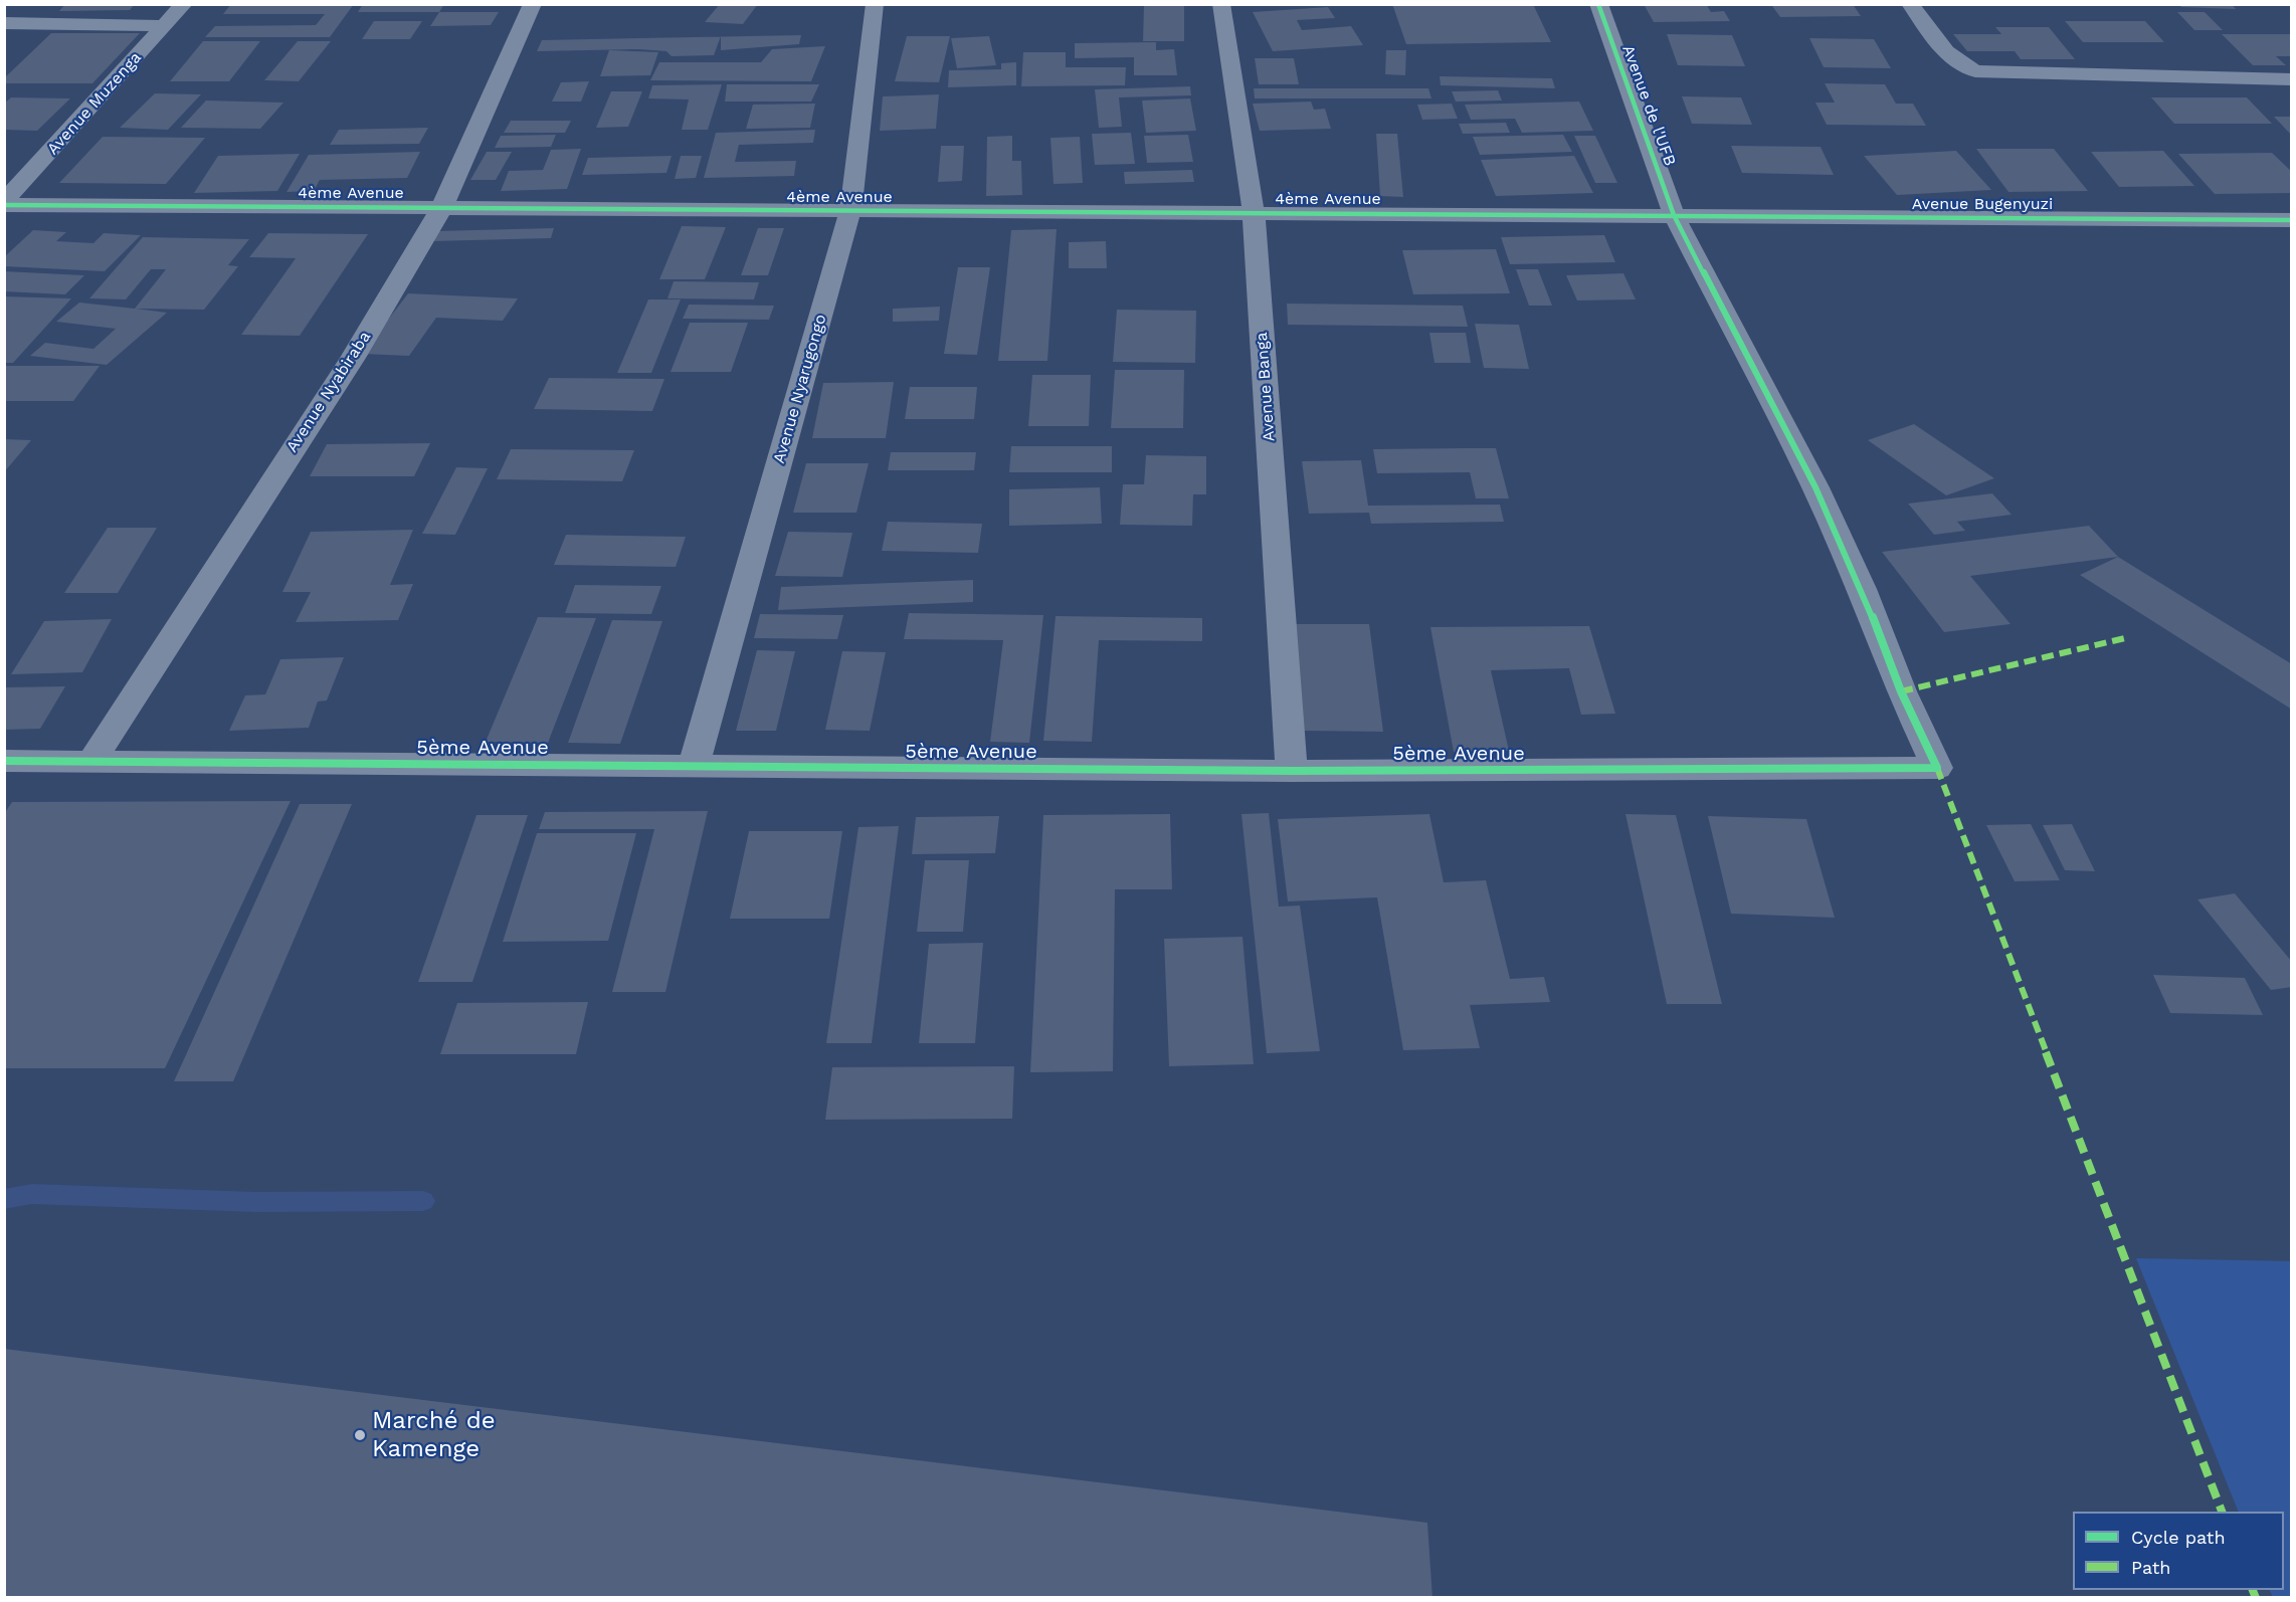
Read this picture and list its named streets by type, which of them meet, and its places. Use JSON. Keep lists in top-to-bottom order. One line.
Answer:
{"streets":{"street":["Avenue Muzenga","Avenue de l'UFB","4ème Avenue","Avenue Bugenyuzi","Avenue Banga","Avenue Nyarugongo","Avenue Nyabiraba","5ème Avenue"]},"crossings":[["Avenue Muzenga","4ème Avenue"],["Avenue de l'UFB","4ème Avenue"],["Avenue de l'UFB","Avenue Bugenyuzi"],["Avenue de l'UFB","5ème Avenue"],["4ème Avenue","Avenue Bugenyuzi"],["4ème Avenue","Avenue Banga"],["4ème Avenue","Avenue Nyarugongo"],["4ème Avenue","Avenue Nyabiraba"],["Avenue Banga","5ème Avenue"],["Avenue Nyarugongo","5ème Avenue"],["Avenue Nyabiraba","5ème Avenue"]],"places":["Marché de Kamenge"],"legend":["Cycle path","Path"]}
